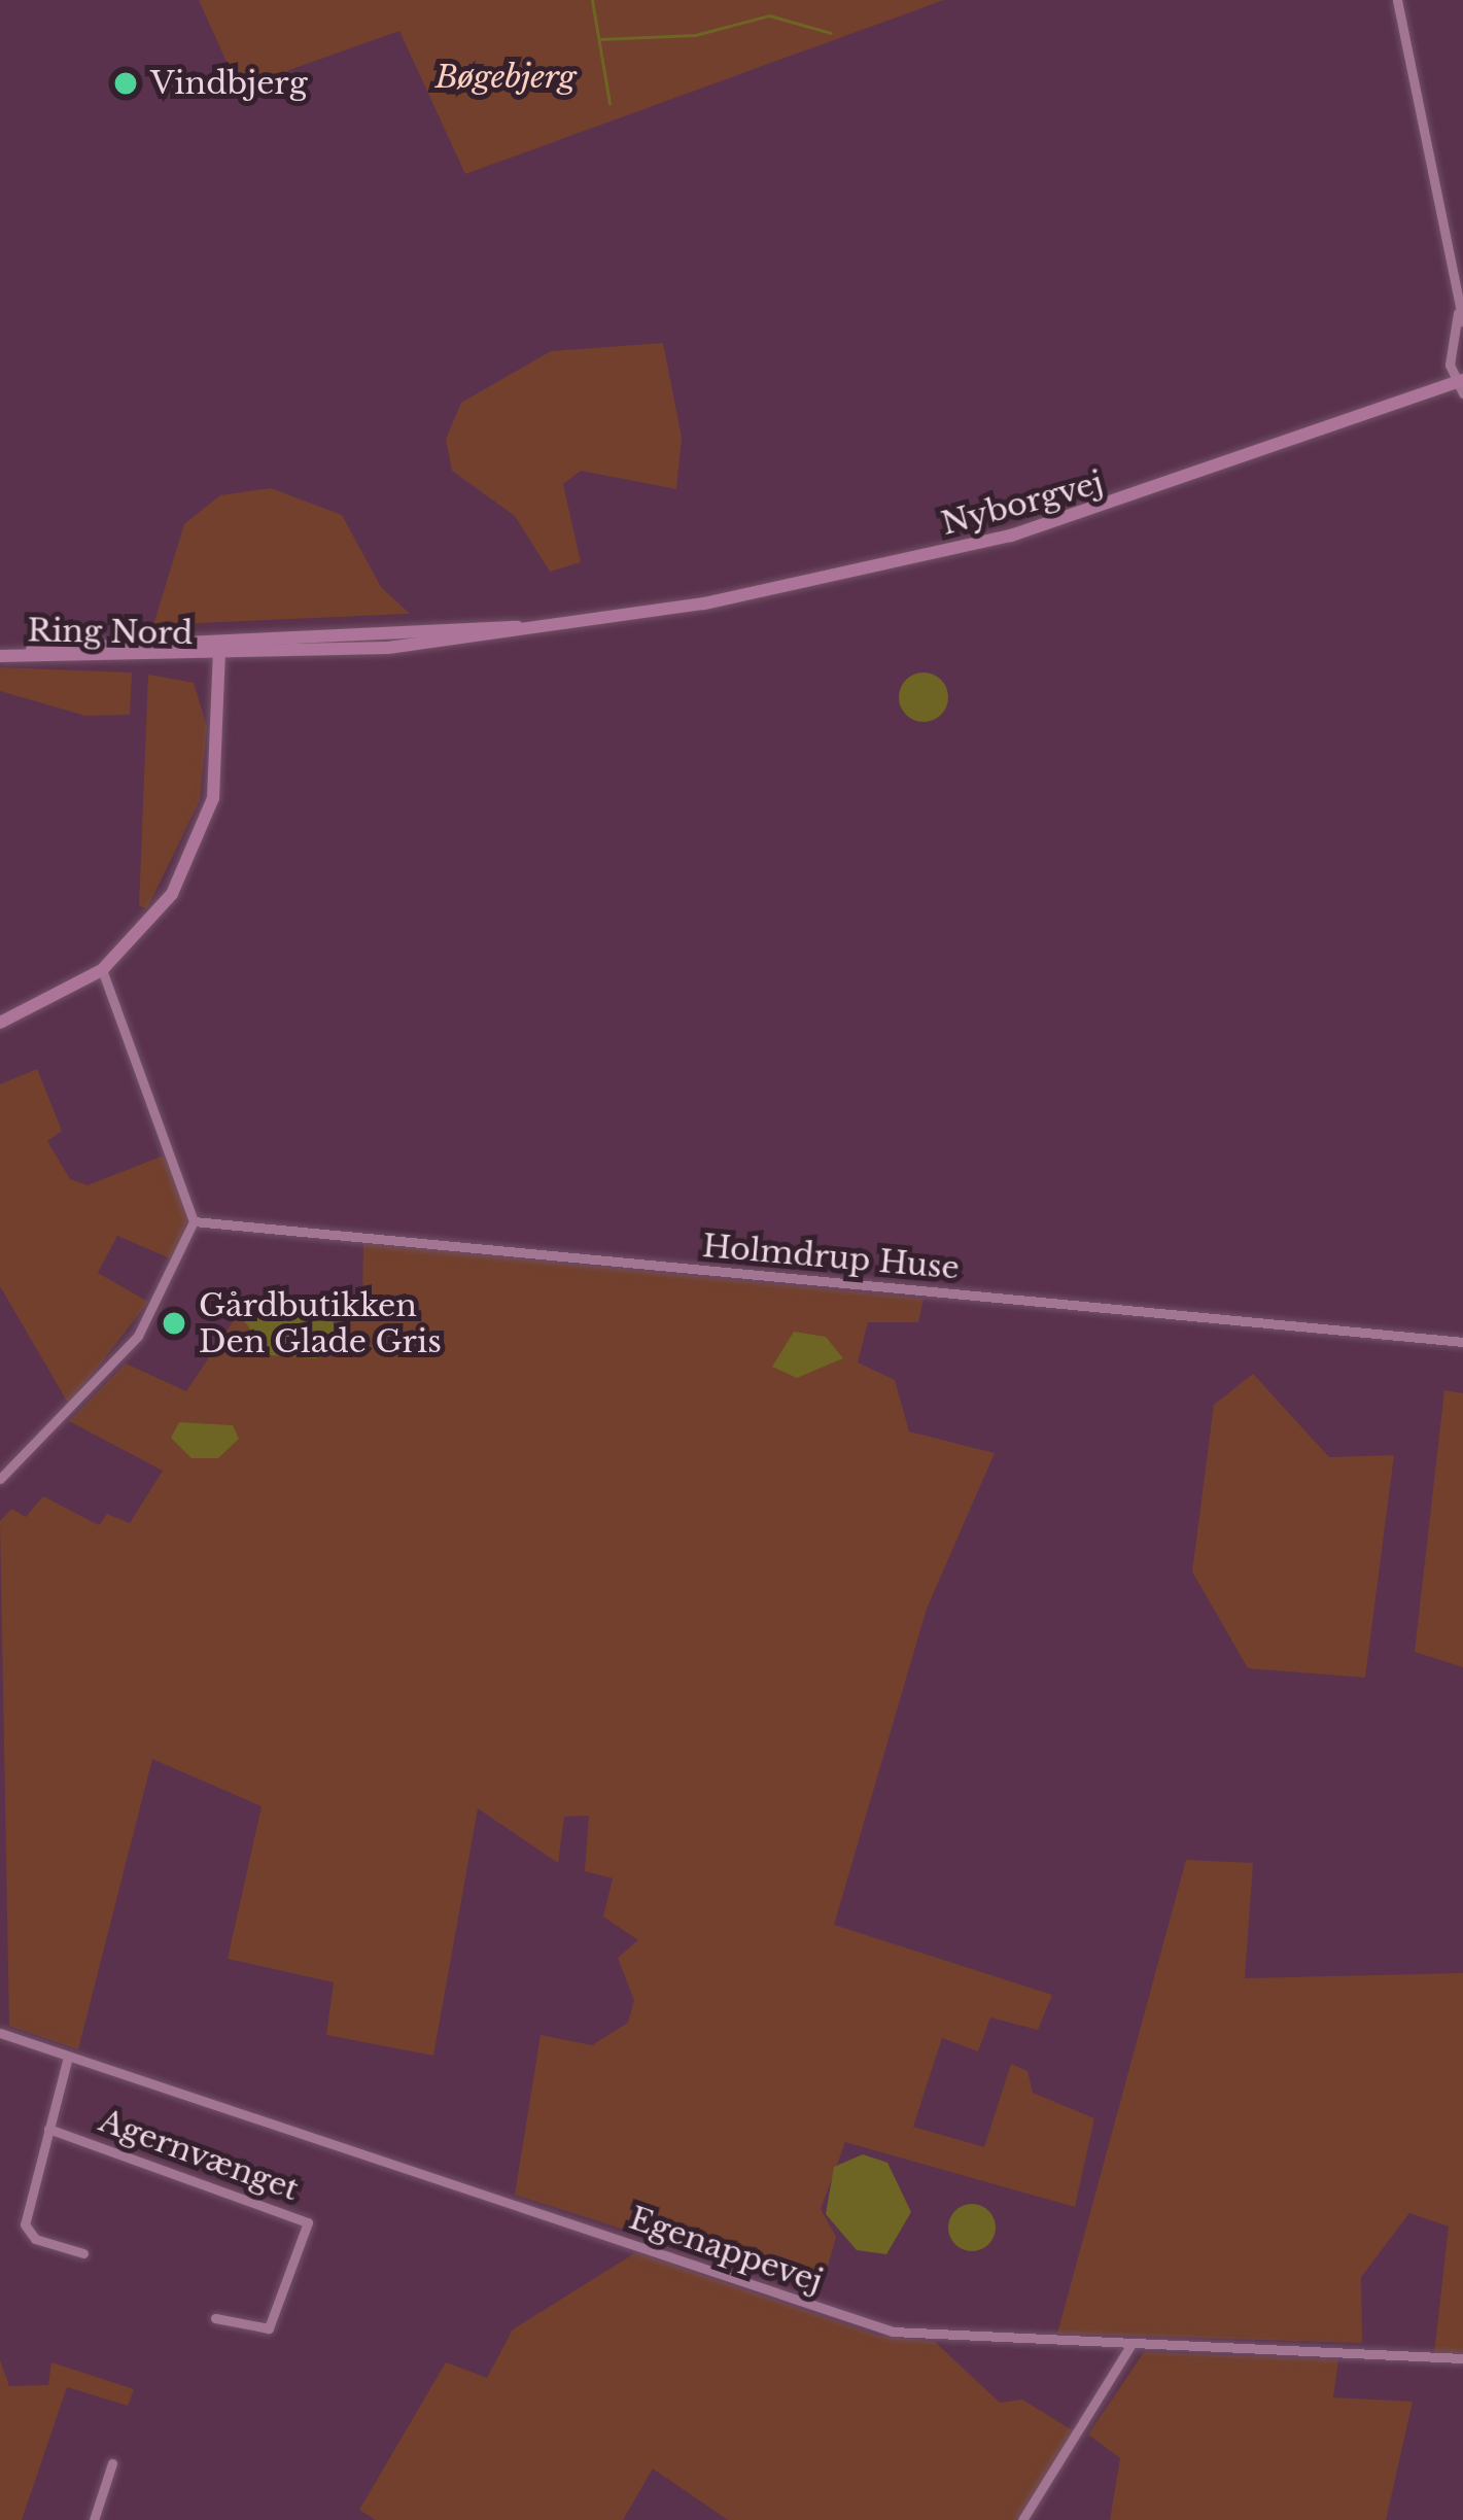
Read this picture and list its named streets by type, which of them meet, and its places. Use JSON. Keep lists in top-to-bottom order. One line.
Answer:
{"streets":{"main road":["Nyborgvej","Ring Nord"],"street":["Holmdrup Huse","Agernvænget","Egenappevej"]},"crossings":[["Nyborgvej","Ring Nord"]],"parks":["Bøgebjerg"],"places":["Vindbjerg","Gårdbutikken Den Glade Gris"]}
